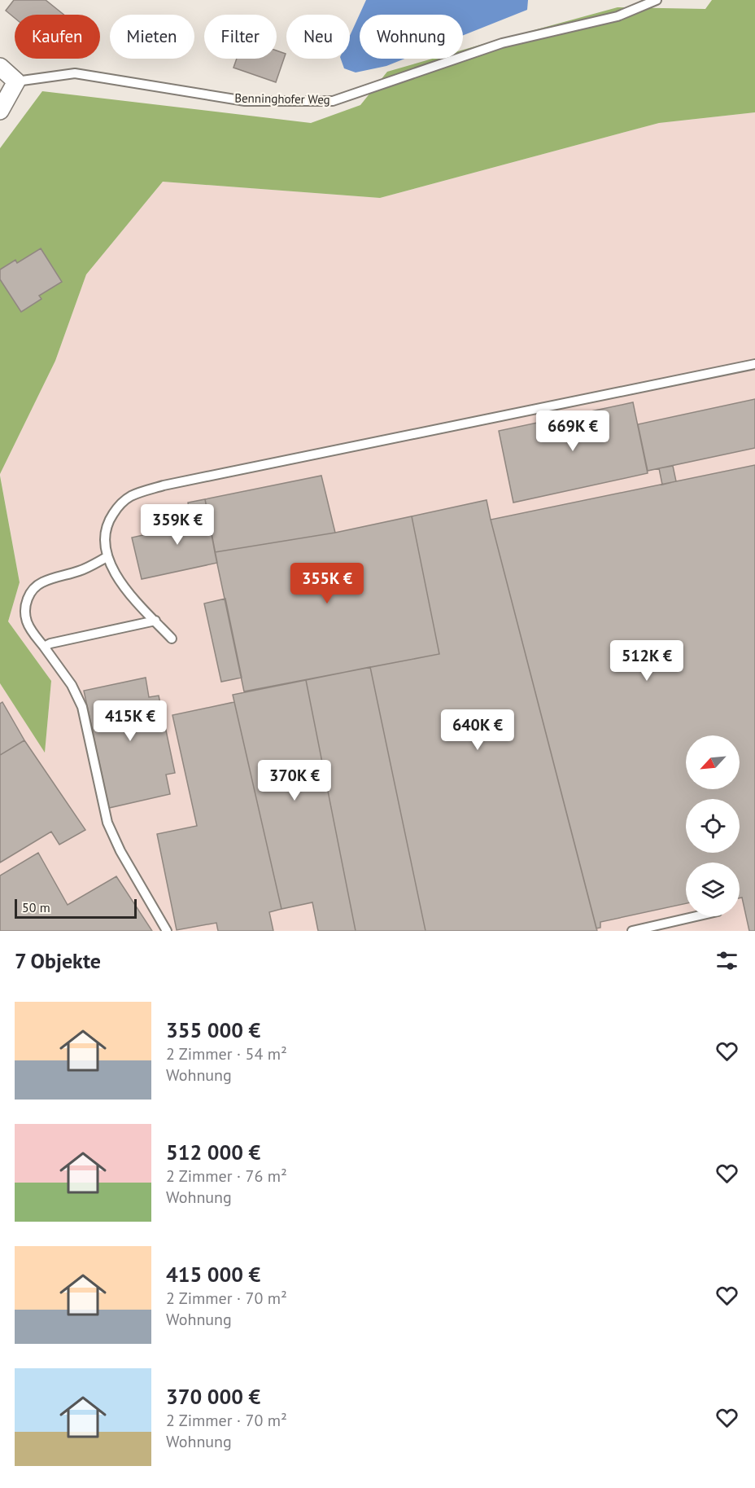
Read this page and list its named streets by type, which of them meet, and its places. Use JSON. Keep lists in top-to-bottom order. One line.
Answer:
{"streets":{"lane":["Benninghofer Weg"]},"scale_bar":"50 m","north":"bottom left","page":{"chip":["Kaufen","Mieten","Filter","Neu","Wohnung"],"price":["669K €","359K €","355K €","512K €","415K €","640K €","370K €"],"scale":"50 m","heading":"7 Objekte","list":[{"name":"355 000 €","note":"2 Zimmer · 54 m² · Wohnung"},{"name":"512 000 €","note":"2 Zimmer · 76 m² · Wohnung"},{"name":"415 000 €","note":"2 Zimmer · 70 m² · Wohnung"},{"name":"370 000 €","note":"2 Zimmer · 70 m² · Wohnung"}]}}
